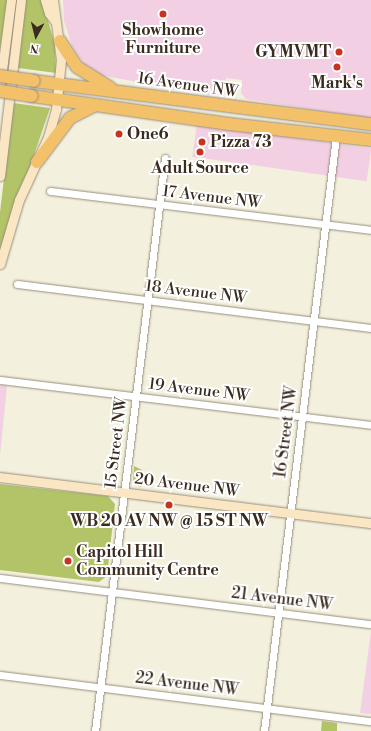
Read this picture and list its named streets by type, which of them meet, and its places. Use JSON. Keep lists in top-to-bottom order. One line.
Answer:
{"streets":{"highway":["16 Avenue NW"],"main road":["20 Avenue NW"],"street":["17 Avenue NW","18 Avenue NW","19 Avenue NW","16 Street NW","15 Street NW","21 Avenue NW","22 Avenue NW"]},"crossings":[["16 Avenue NW","16 Street NW"],["17 Avenue NW","16 Street NW"],["17 Avenue NW","15 Street NW"],["18 Avenue NW","16 Street NW"],["18 Avenue NW","15 Street NW"],["19 Avenue NW","16 Street NW"],["19 Avenue NW","15 Street NW"],["16 Street NW","20 Avenue NW"],["16 Street NW","21 Avenue NW"],["16 Street NW","22 Avenue NW"],["15 Street NW","20 Avenue NW"],["15 Street NW","21 Avenue NW"],["15 Street NW","22 Avenue NW"]],"places":["Showhome Furniture","GYMVMT","Mark's","One6","Pizza 73","Adult Source","WB 20 AV NW @ 15 ST NW","Capitol Hill Community Centre"],"north":"bottom"}
